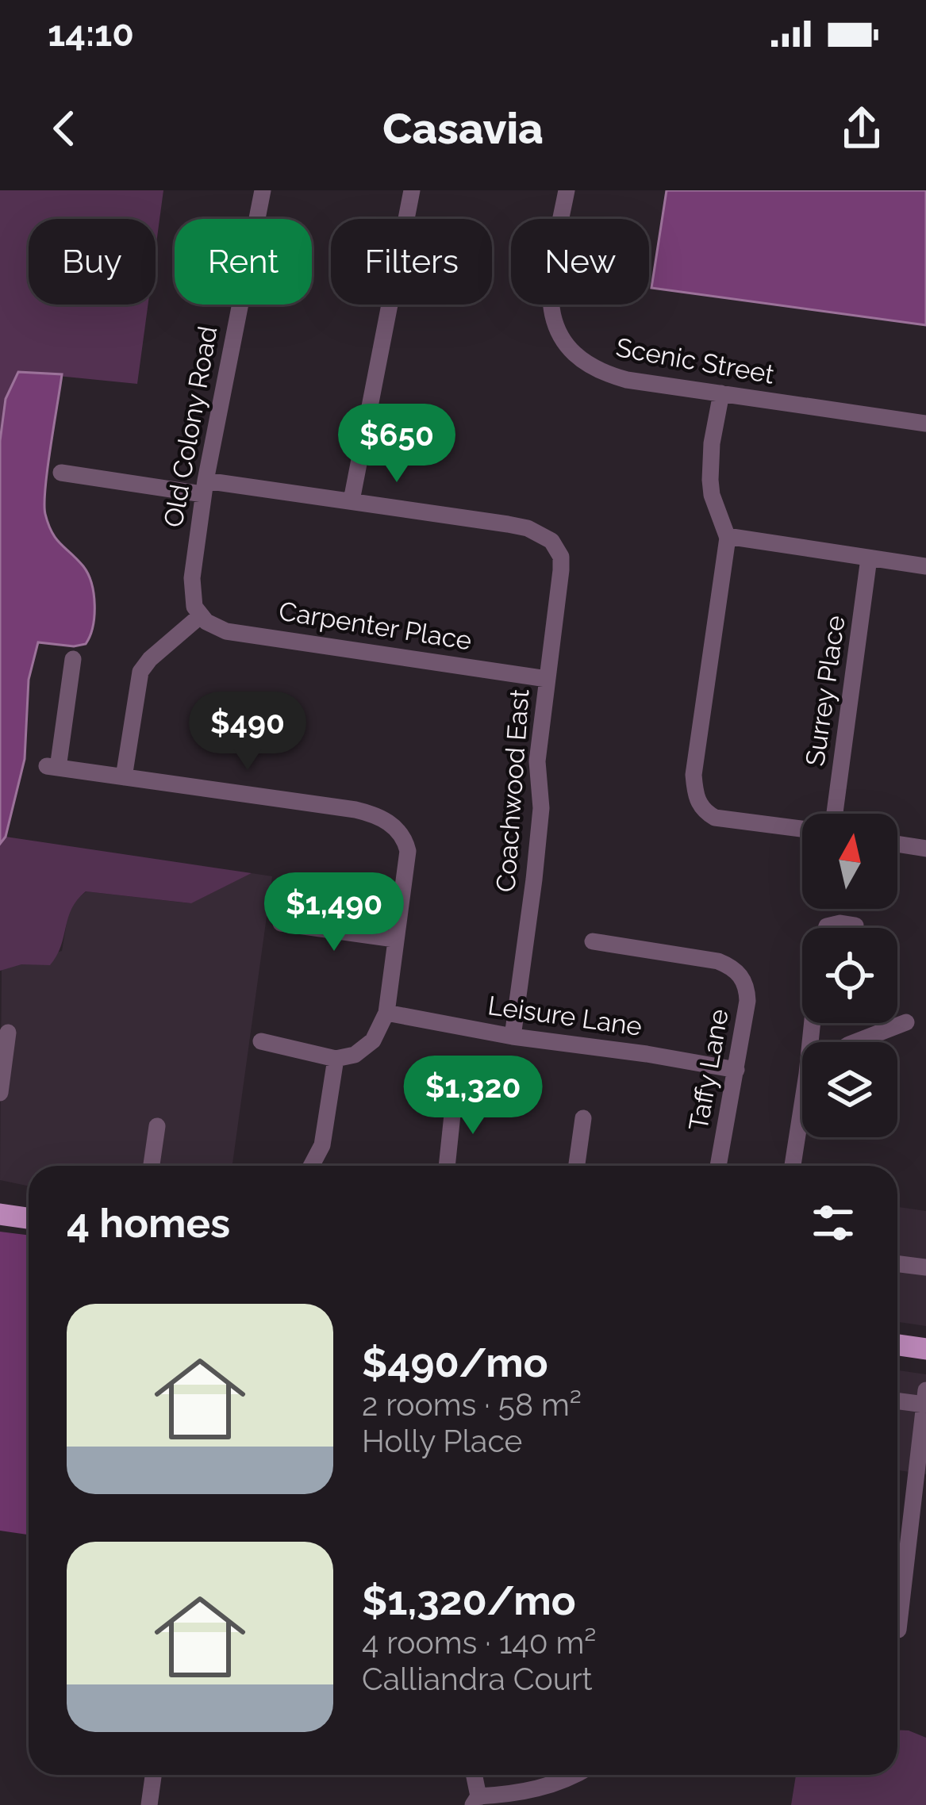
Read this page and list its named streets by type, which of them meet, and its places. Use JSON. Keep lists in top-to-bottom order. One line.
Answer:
{"streets":{"street":["Scenic Street","Old Colony Road","Carpenter Place","Surrey Place","Coachwood East","Leisure Lane","Taffy Lane"]},"crossings":[["Old Colony Road","Carpenter Place"],["Carpenter Place","Coachwood East"],["Coachwood East","Leisure Lane"],["Leisure Lane","Taffy Lane"]],"north":"top","page":{"status":"14:10","header":"Casavia","chip":["Buy","Rent","Filters","New"],"price":["$650","$490","$1,490","$1,320"],"heading":"4 homes","list":[{"name":"$490/mo","note":"2 rooms · 58 m² · Holly Place"},{"name":"$1,320/mo","note":"4 rooms · 140 m² · Calliandra Court"}]}}
